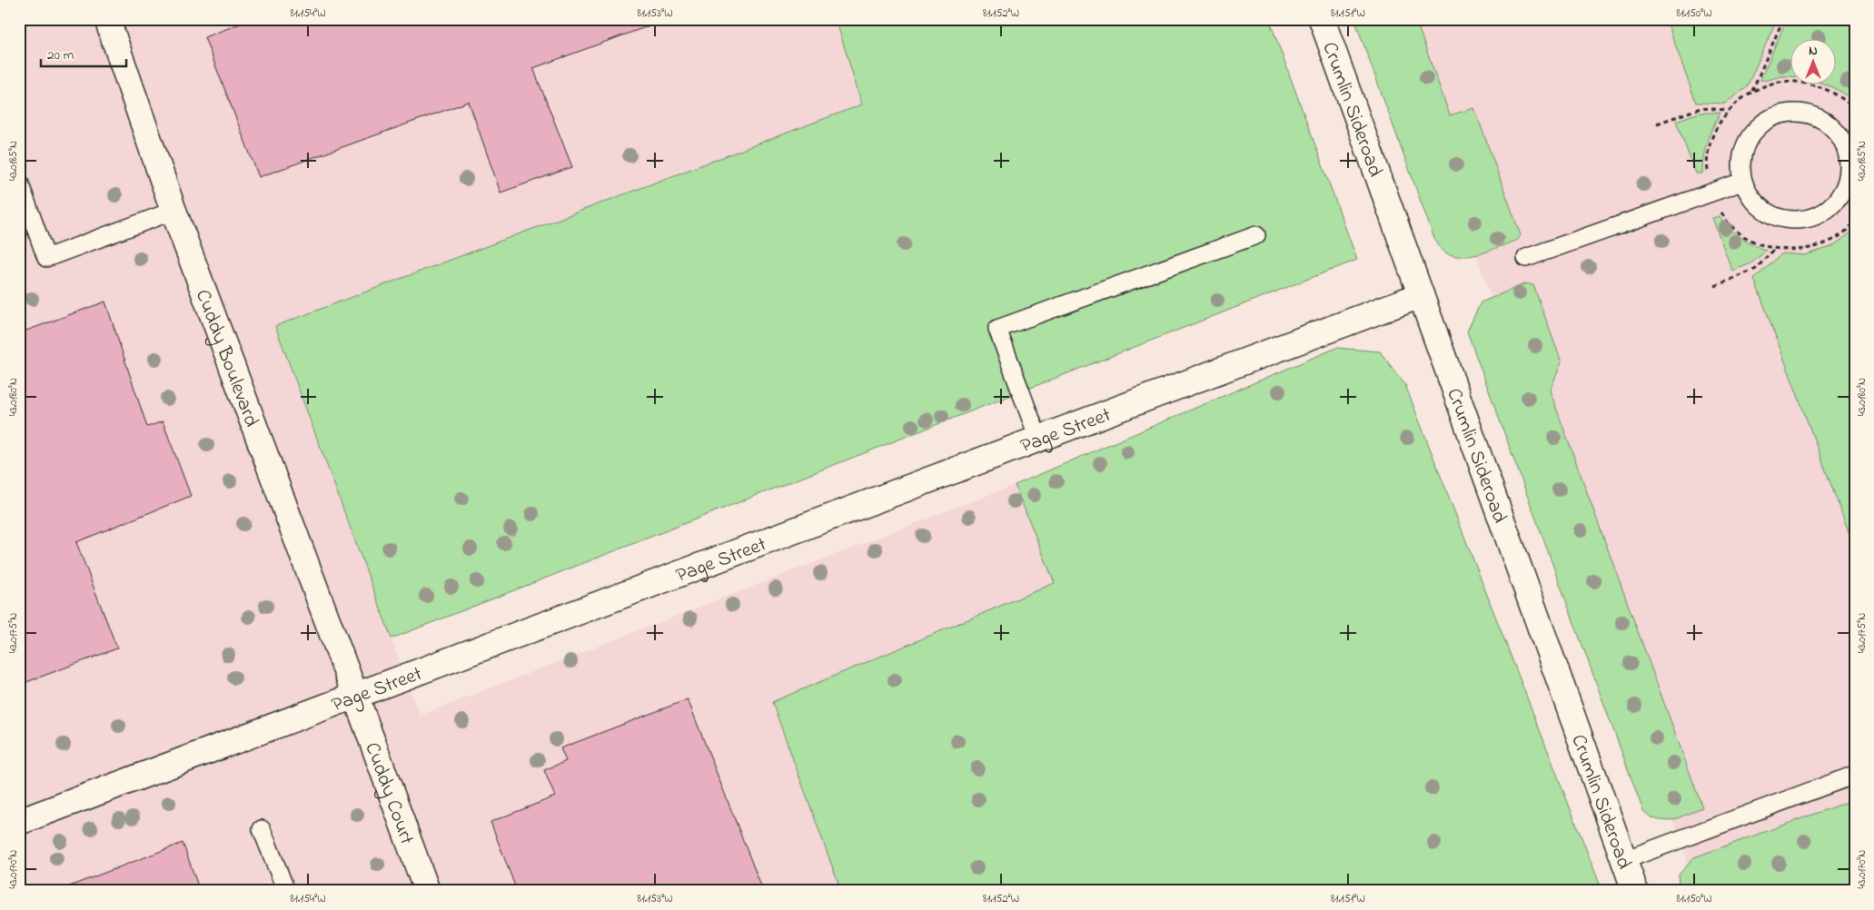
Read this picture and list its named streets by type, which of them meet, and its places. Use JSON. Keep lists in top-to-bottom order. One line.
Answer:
{"streets":{"street":["Crumlin Sideroad","Cuddy Boulevard","Page Street","Cuddy Court"]},"crossings":[["Crumlin Sideroad","Page Street"],["Cuddy Boulevard","Page Street"],["Cuddy Boulevard","Cuddy Court"],["Page Street","Cuddy Court"]],"scale_bar":"20 m","north":"top","coordinates":["81.154°W","81.153°W","81.152°W","81.151°W","81.150°W","43.0185°N","43.0180°N","43.0175°N","43.0170°N"]}
